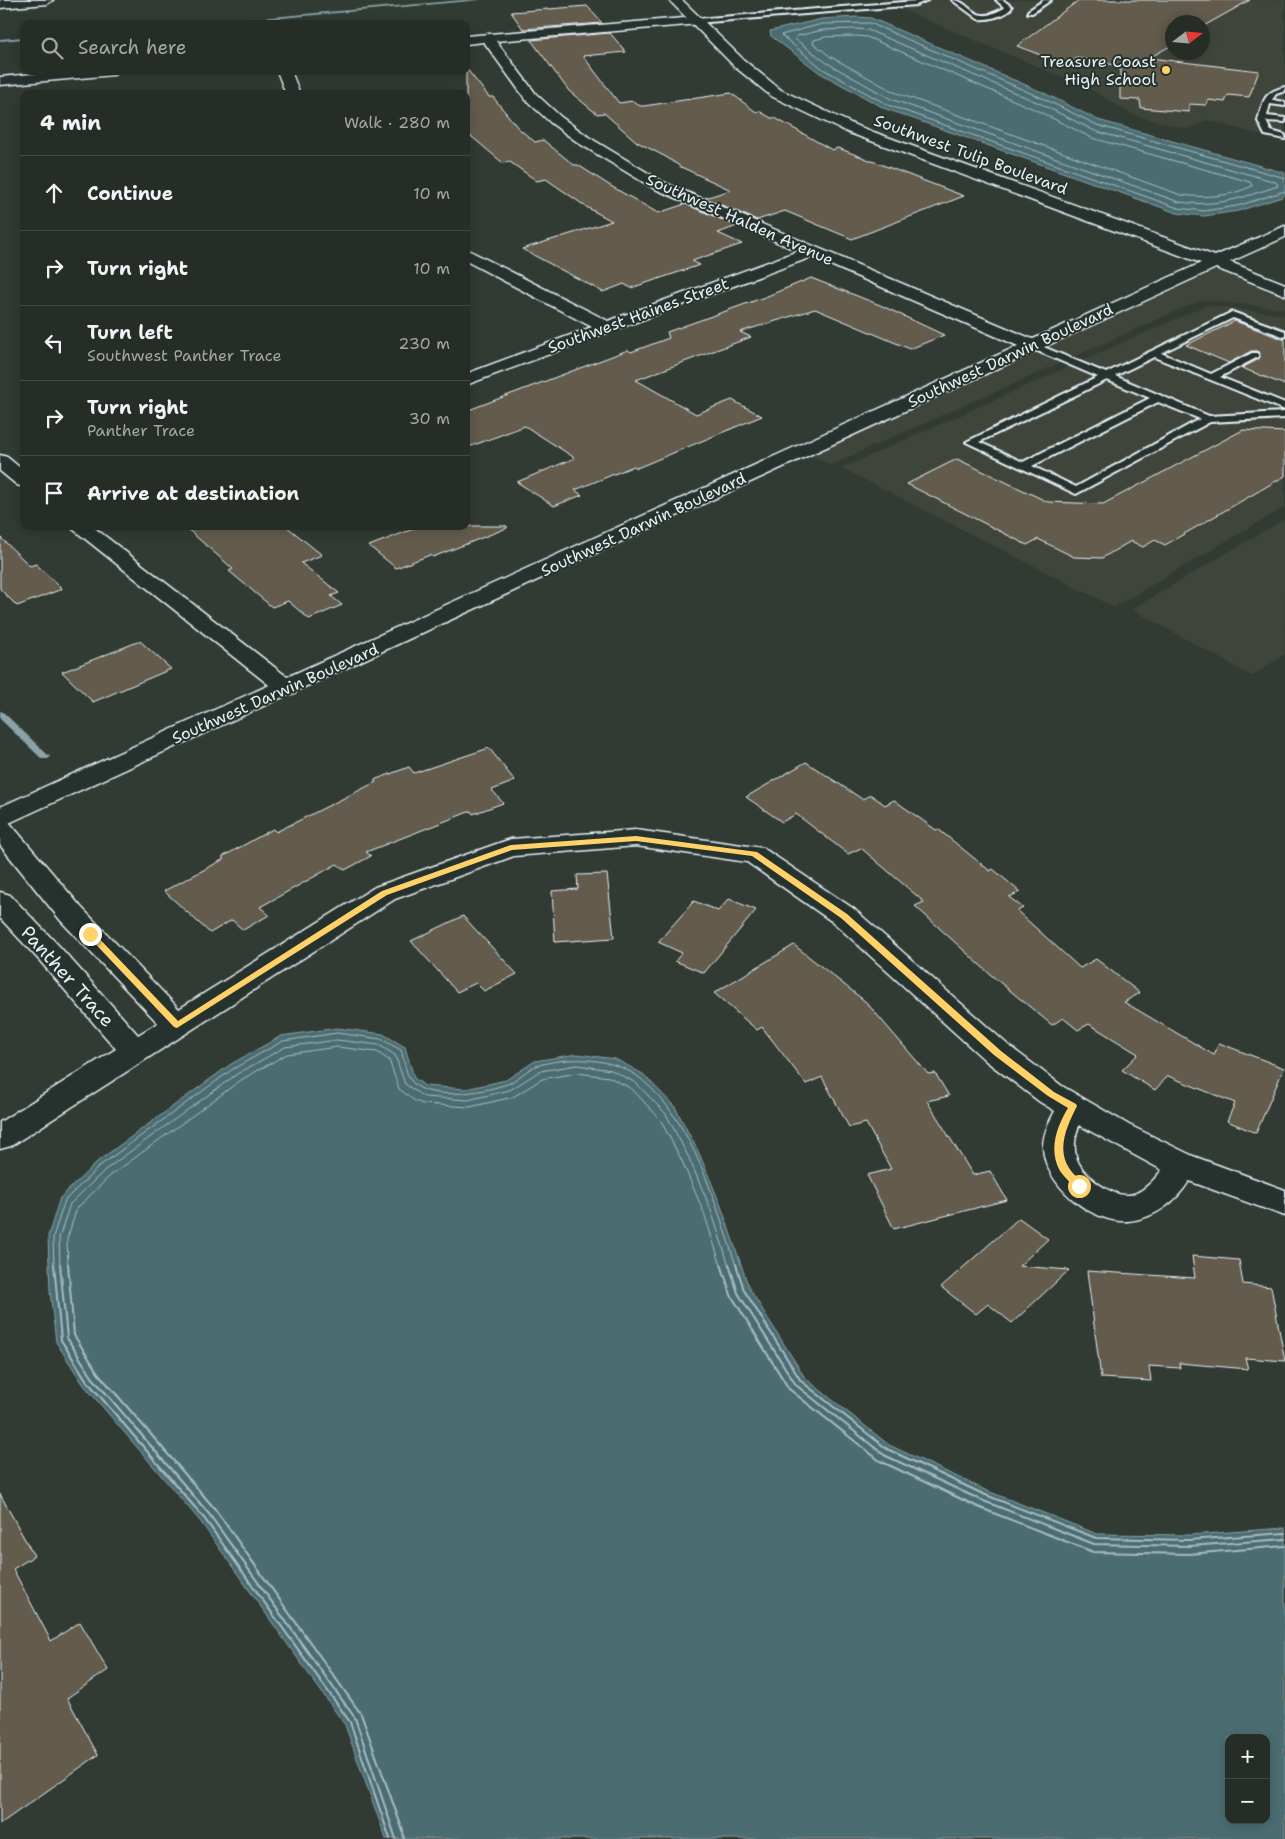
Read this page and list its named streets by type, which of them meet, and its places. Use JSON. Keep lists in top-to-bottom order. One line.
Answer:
{"streets":{"street":["Southwest Tulip Boulevard","Southwest Halden Avenue","Southwest Haines Street","Southwest Darwin Boulevard","Panther Trace"]},"crossings":[["Southwest Tulip Boulevard","Southwest Darwin Boulevard"],["Southwest Halden Avenue","Southwest Haines Street"],["Southwest Halden Avenue","Southwest Darwin Boulevard"]],"places":["Treasure Coast High School"],"north":"right","page":{"search":"Search here","heading":["4 min","Walk · 280 m"],"list":[["Continue","10 m"],["Turn right","10 m"],["Turn left","Southwest Panther Trace","230 m"],["Turn right","Panther Trace","30 m"],"Arrive at destination"],"map_buttons":["+","−"]}}
